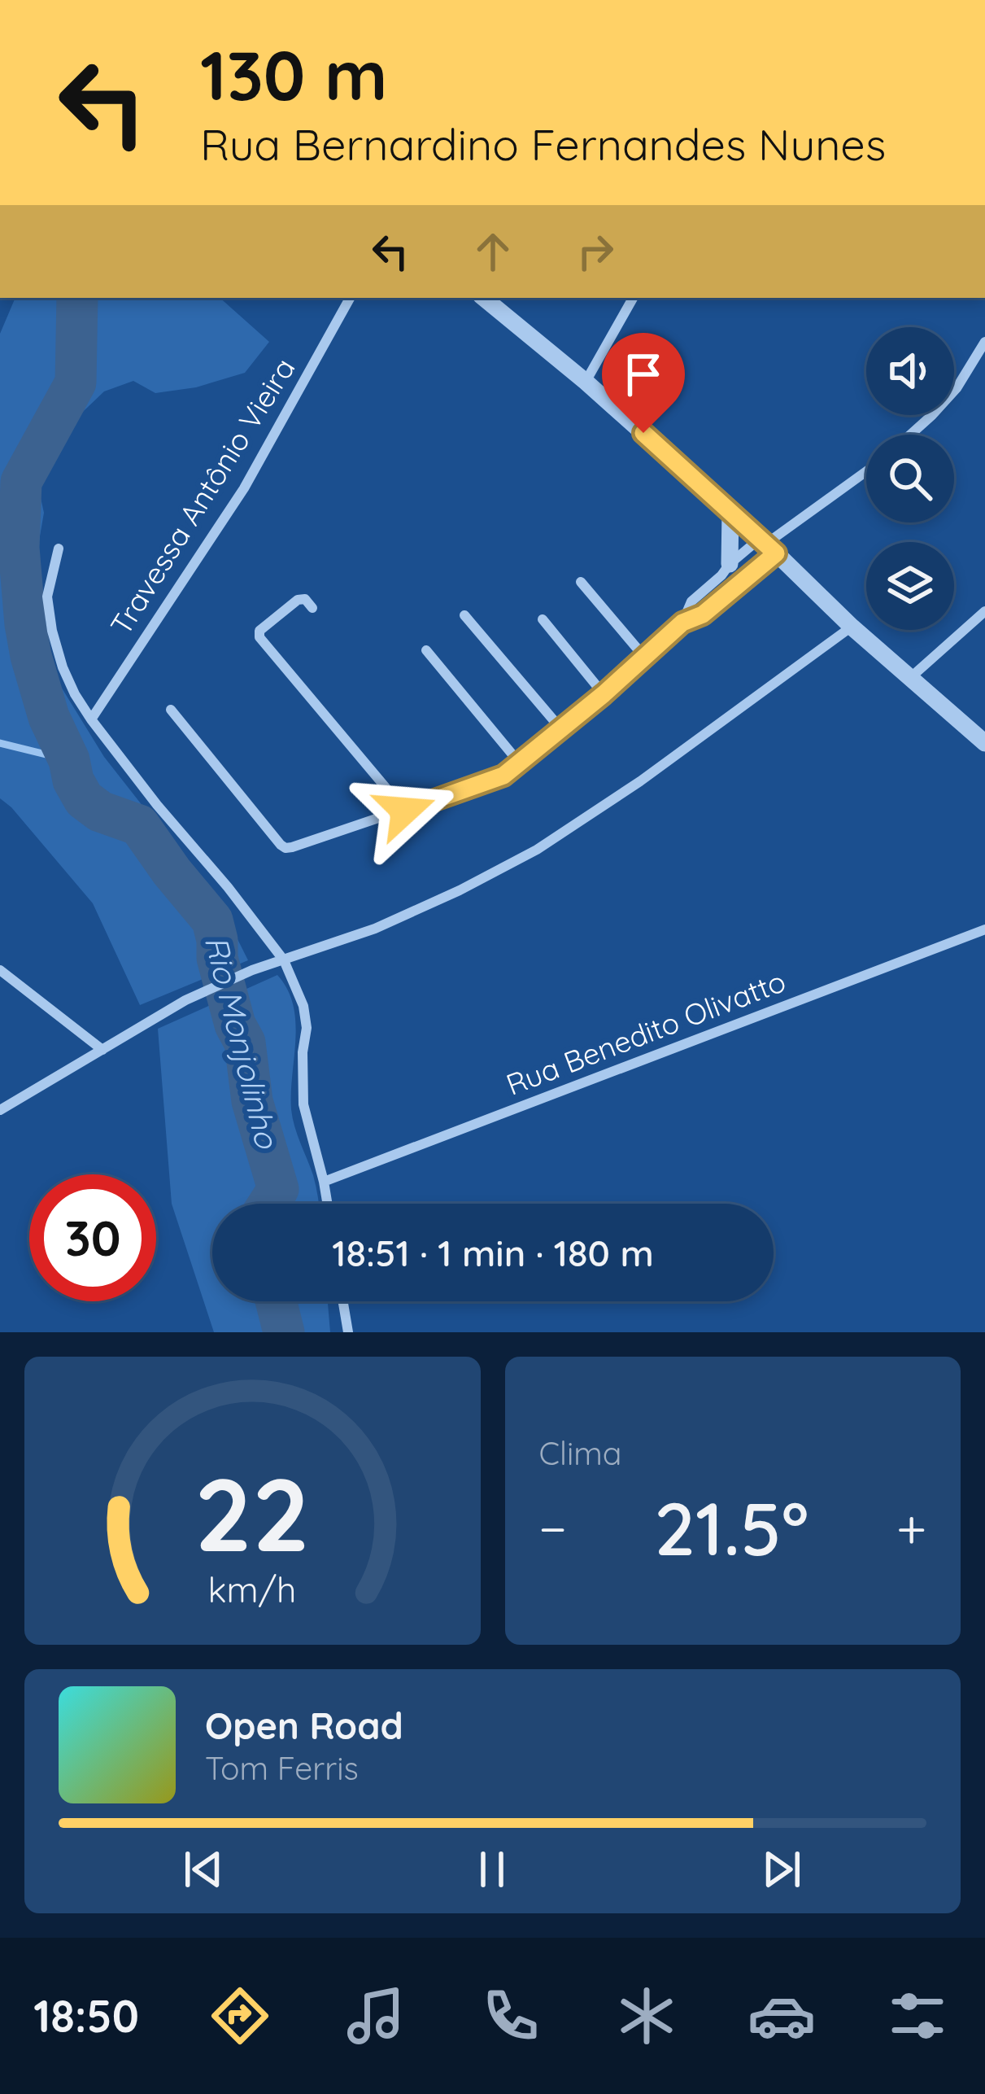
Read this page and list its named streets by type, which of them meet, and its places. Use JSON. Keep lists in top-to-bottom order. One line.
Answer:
{"streets":{"street":["Travessa Antônio Vieira","Rua Benedito Olivatto"]},"water":["Rio Monjolinho"],"page":{"turn":["130 m","Rua Bernardino Fernandes Nunes"],"limit":"30","trip":"18:51 · 1 min · 180 m","tile":"Clima","heat":["−","21.5°","+"],"song":["Open Road","Tom Ferris"],"tabs":"18:50","gauge":["22","km/h"]}}
